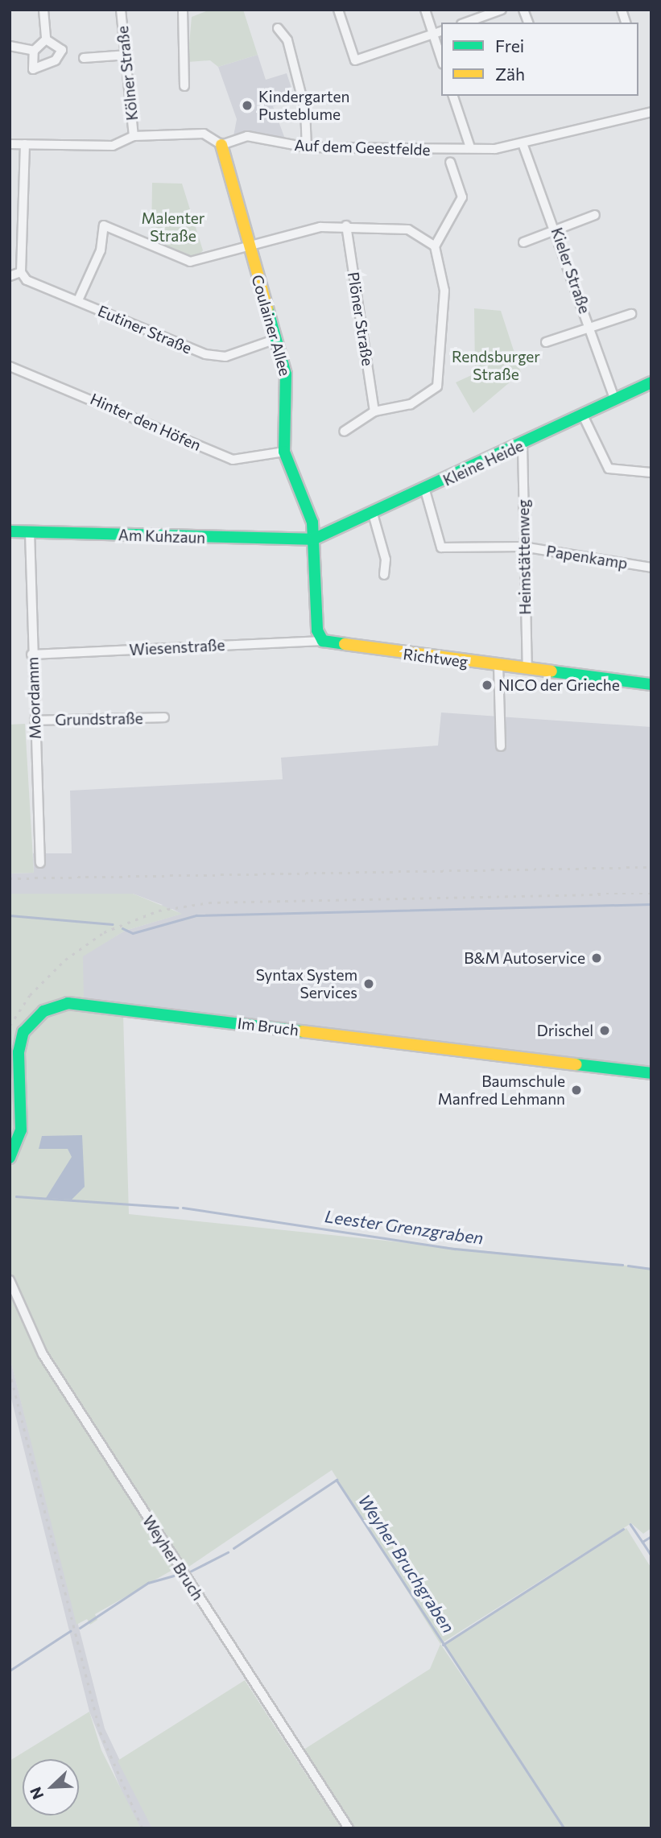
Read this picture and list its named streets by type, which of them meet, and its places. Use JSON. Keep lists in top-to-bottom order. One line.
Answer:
{"streets":{"street":["Kölner Straße","Auf dem Geestfelde","Kieler Straße","Plöner Straße","Coulainer Allee","Eutiner Straße","Hinter den Höfen","Kleine Heide","Am Kuhzaun","Heimstättenweg","Papenkamp","Wiesenstraße","Richtweg","Moordamm","Grundstraße","Im Bruch","Weyher Bruch"]},"crossings":[["Auf dem Geestfelde","Kieler Straße"],["Auf dem Geestfelde","Coulainer Allee"],["Kieler Straße","Kleine Heide"],["Coulainer Allee","Eutiner Straße"],["Coulainer Allee","Hinter den Höfen"],["Coulainer Allee","Kleine Heide"],["Coulainer Allee","Am Kuhzaun"],["Kleine Heide","Am Kuhzaun"],["Kleine Heide","Heimstättenweg"],["Kleine Heide","Papenkamp"],["Am Kuhzaun","Moordamm"],["Heimstättenweg","Papenkamp"],["Heimstättenweg","Richtweg"],["Wiesenstraße","Richtweg"],["Wiesenstraße","Moordamm"],["Moordamm","Grundstraße"]],"water":["Leester Grenzgraben","Weyher Bruchgraben"],"parks":["Malenter Straße","Rendsburger Straße"],"places":["Kindergarten Pusteblume","NICO der Grieche","B&M Autoservice","Syntax System Services","Drischel","Baumschule Manfred Lehmann"],"legend":["Frei","Zäh"],"north":"bottom left"}
